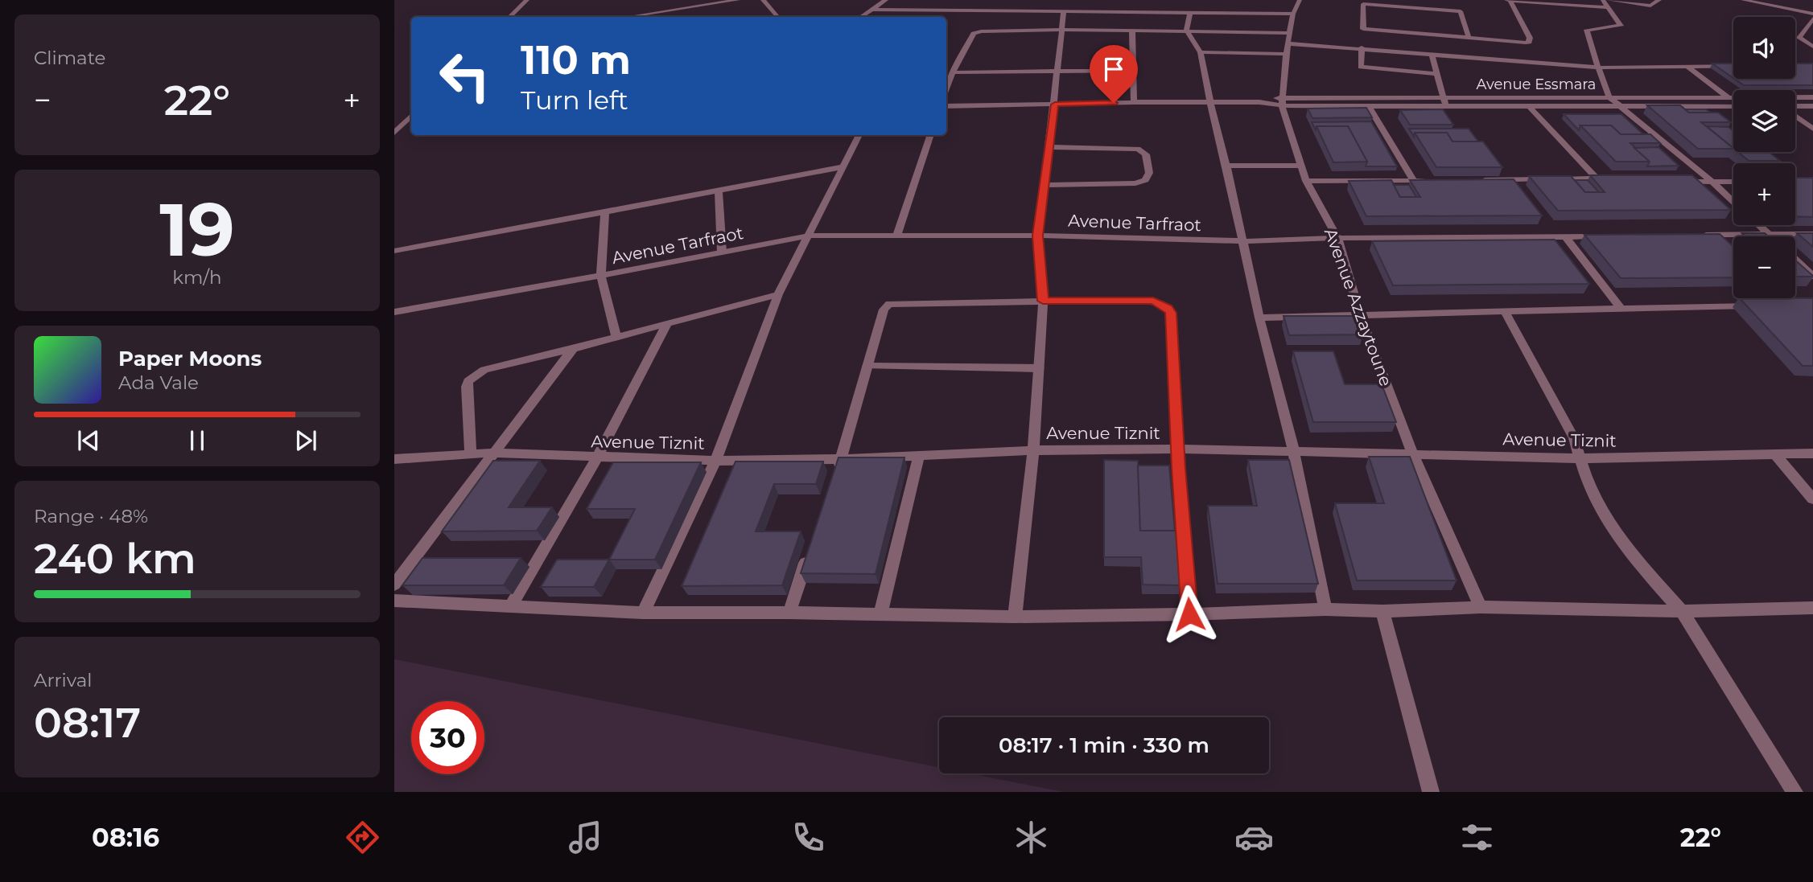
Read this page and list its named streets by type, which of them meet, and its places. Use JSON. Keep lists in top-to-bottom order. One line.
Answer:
{"streets":{"street":["Avenue Essmara","Avenue Tarfraot","Avenue Azzaytoune","Avenue Tiznit"]},"crossings":[["Avenue Essmara","Avenue Azzaytoune"],["Avenue Tarfraot","Avenue Azzaytoune"],["Avenue Azzaytoune","Avenue Tiznit"]],"page":{"tile":["Climate",["19","km/h"],["Range · 48%","240 km"],["Arrival","08:17"]],"map_buttons":["+","−"],"turn":["110 m","Turn left"],"heat":["−","22°","+"],"song":["Paper Moons","Ada Vale"],"limit":"30","trip":"08:17 · 1 min · 330 m","tabs":["08:16","22°"]}}
